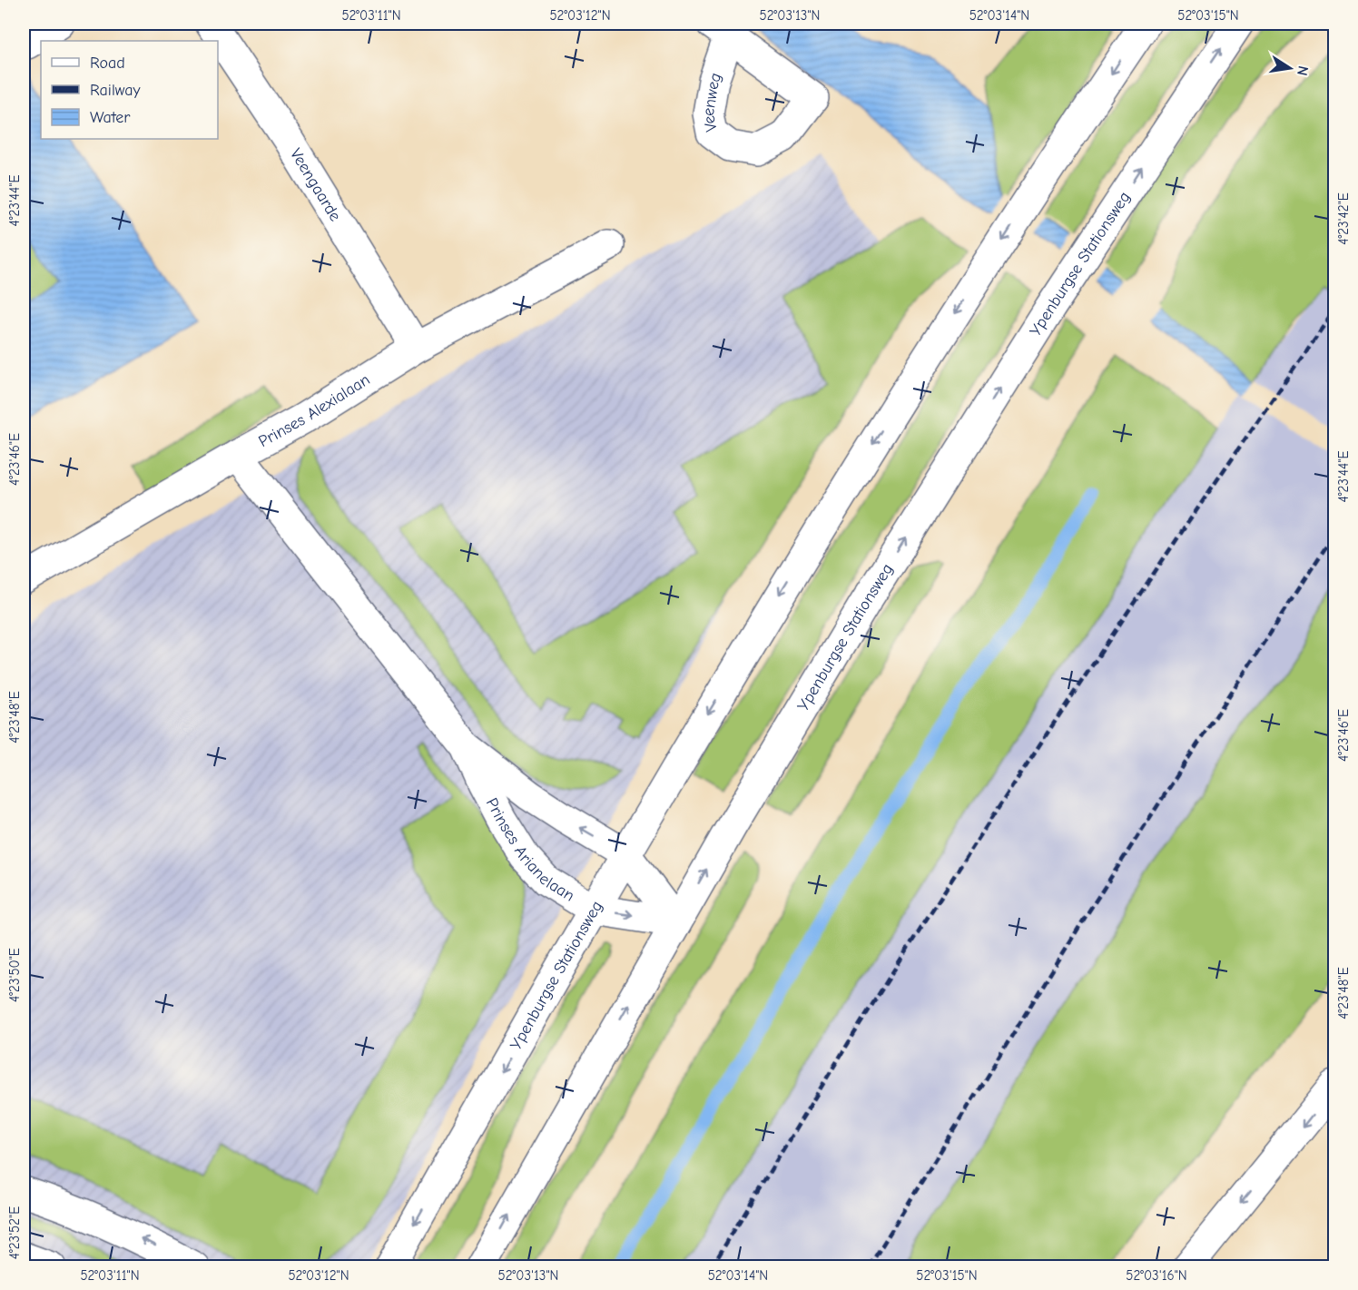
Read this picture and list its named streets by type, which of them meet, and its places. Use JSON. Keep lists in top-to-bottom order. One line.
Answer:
{"streets":{"main road":["Veengaarde","Ypenburgse Stationsweg","Prinses Alexialaan","Prinses Arianelaan"]},"crossings":[["Veengaarde","Prinses Alexialaan"],["Ypenburgse Stationsweg","Prinses Arianelaan"],["Prinses Alexialaan","Prinses Arianelaan"]],"legend":["Road","Railway","Water"],"north":"right","coordinates":["52°03'11\"N","52°03'12\"N","52°03'13\"N","52°03'14\"N","52°03'15\"N","4°23'44\"E","4°23'42\"E","4°23'46\"E","4°23'48\"E","4°23'50\"E","4°23'52\"E","52°03'16\"N"]}
